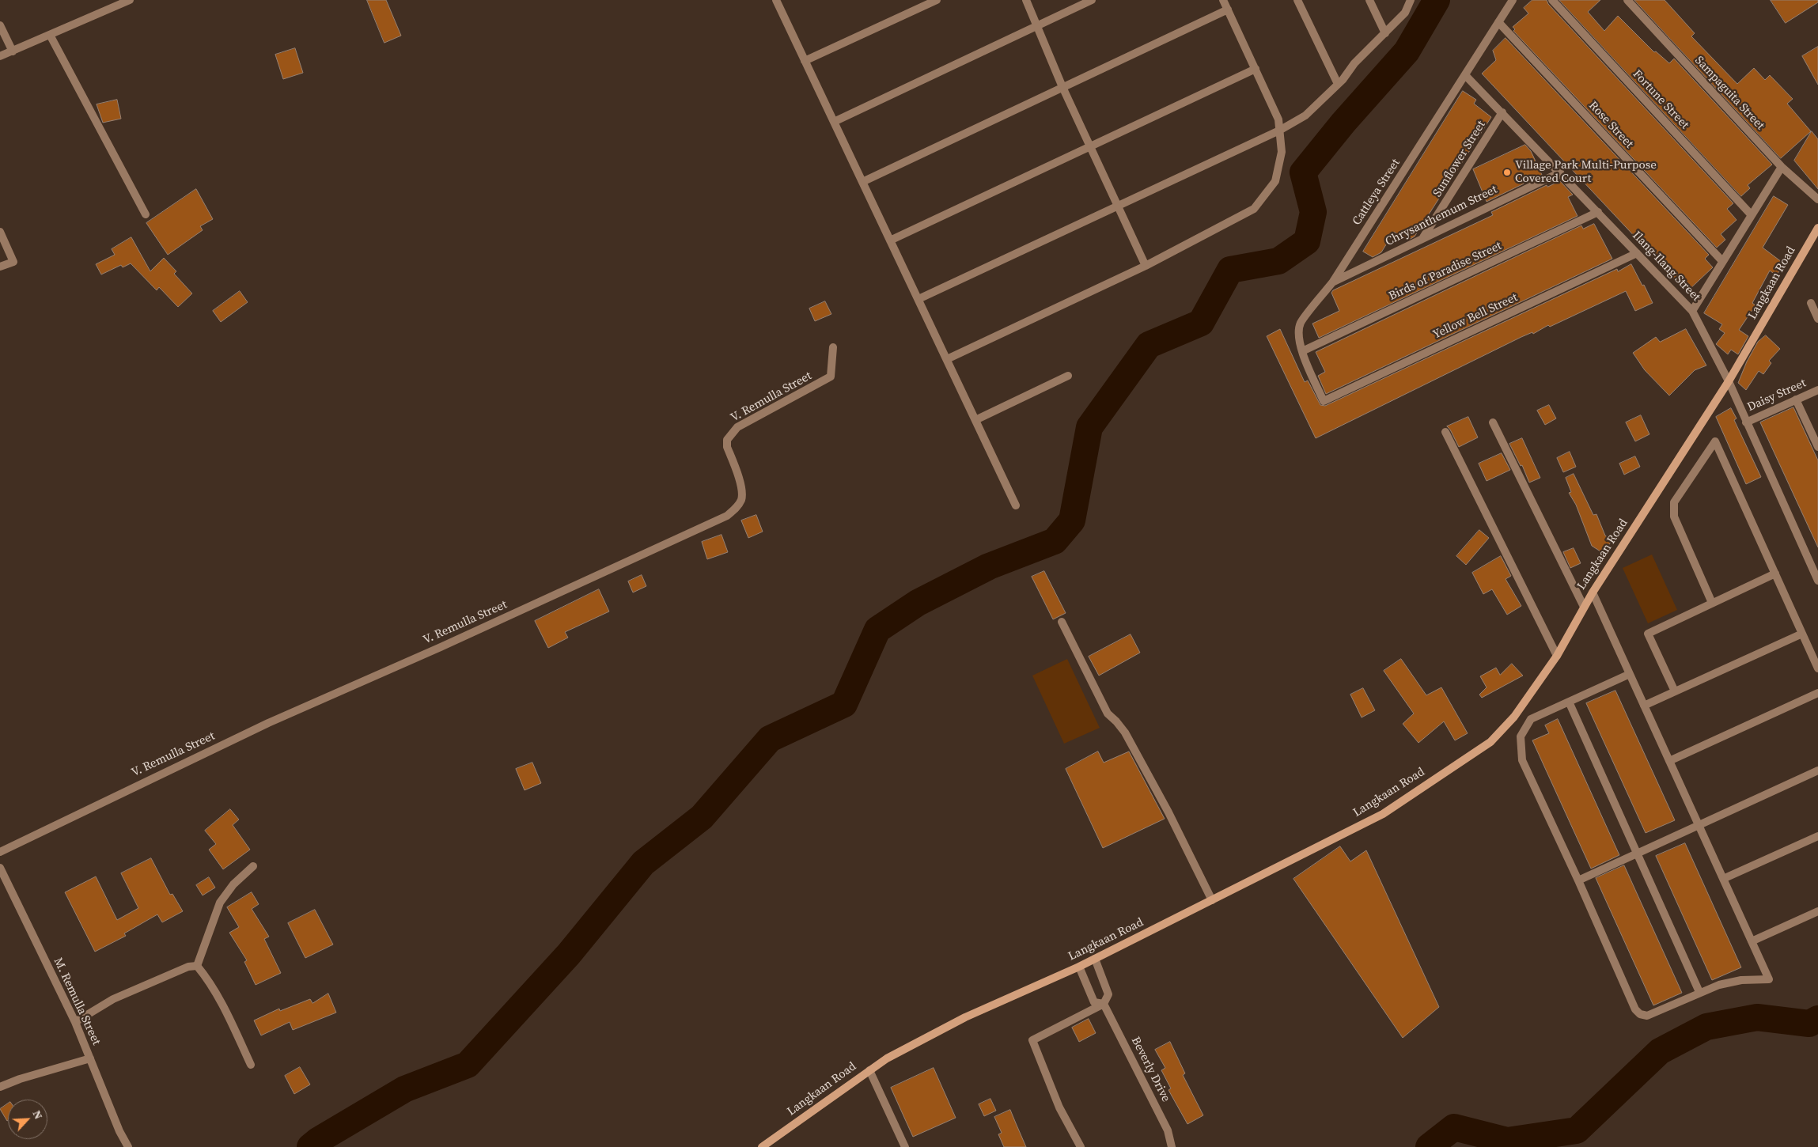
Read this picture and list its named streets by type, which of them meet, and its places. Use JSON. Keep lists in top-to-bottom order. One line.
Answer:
{"streets":{"street":["Sampaguita Street","Fortune Street","Rose Street","Sunflower Street","Cattleya Street","Chrysanthemum Street","Ilang-Ilang Street","Birds of Paradise Street","Langkaan Road","Yellow Bell Street","Daisy Street","V. Remulla Street","M. Remulla Street","Beverly Drive"]},"crossings":[["Rose Street","Cattleya Street"],["Sunflower Street","Chrysanthemum Street"],["Sunflower Street","Ilang-Ilang Street"],["Cattleya Street","Chrysanthemum Street"],["Cattleya Street","Ilang-Ilang Street"],["Cattleya Street","Birds of Paradise Street"],["Cattleya Street","Yellow Bell Street"],["Chrysanthemum Street","Ilang-Ilang Street"],["Ilang-Ilang Street","Birds of Paradise Street"],["Ilang-Ilang Street","Langkaan Road"],["Ilang-Ilang Street","Yellow Bell Street"],["Ilang-Ilang Street","Daisy Street"],["Langkaan Road","Beverly Drive"]],"places":["Village Park Multi-Purpose Covered Court"],"north":"top right"}
